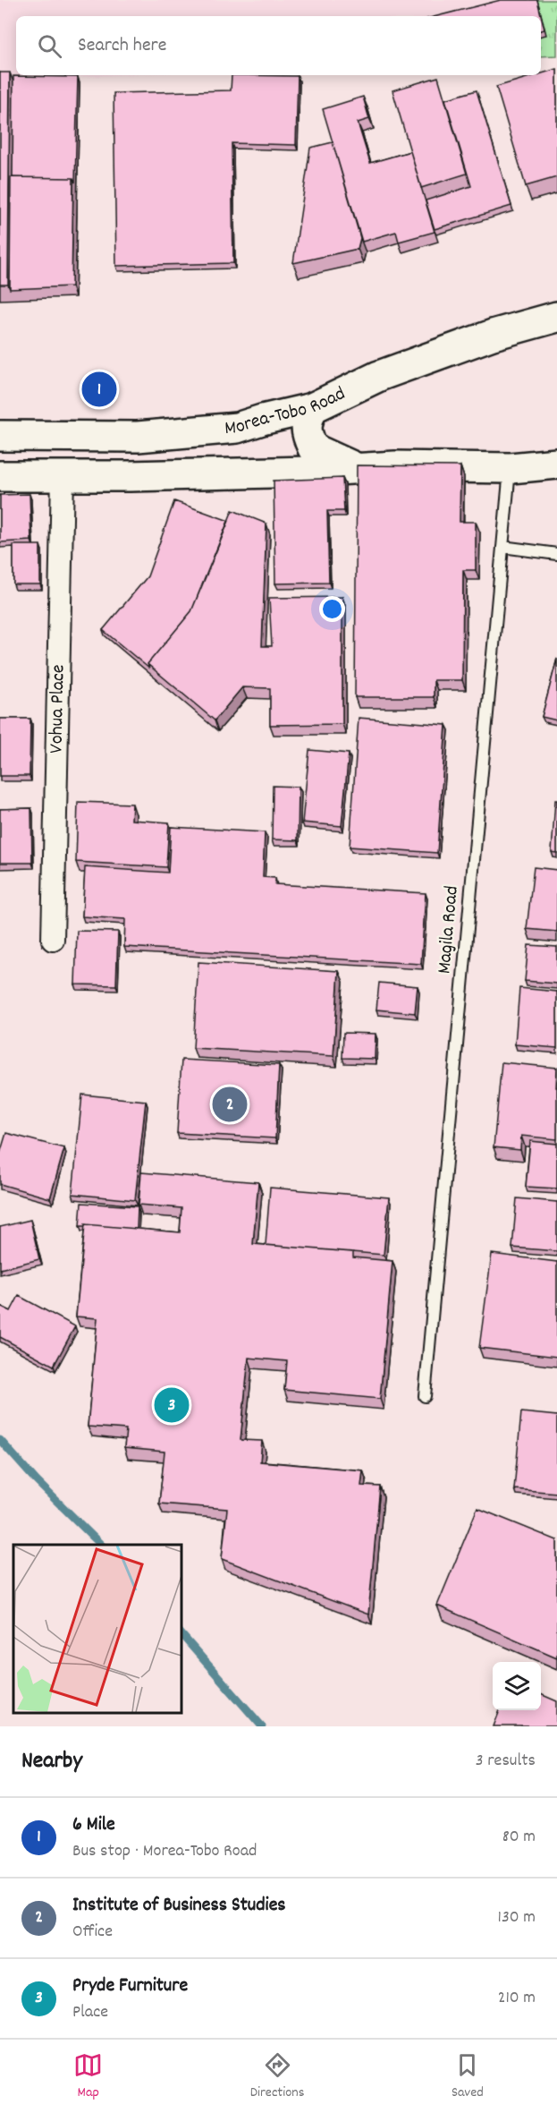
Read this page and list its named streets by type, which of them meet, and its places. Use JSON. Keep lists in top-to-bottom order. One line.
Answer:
{"streets":{"highway":["Morea-Tobo Road"],"street":["Vohua Place"],"lane":["Magila Road"]},"page":{"search":"Search here","pins":["1","2","3"],"heading":["Nearby","3 results"],"list":[{"mark":"1","name":"6 Mile","note":"Bus stop · Morea-Tobo Road","value":"80 m"},{"mark":"2","name":"Institute of Business Studies","note":"Office","value":"130 m"},{"mark":"3","name":"Pryde Furniture","note":"Place","value":"210 m"}],"nav":["Map","Directions","Saved"]}}
